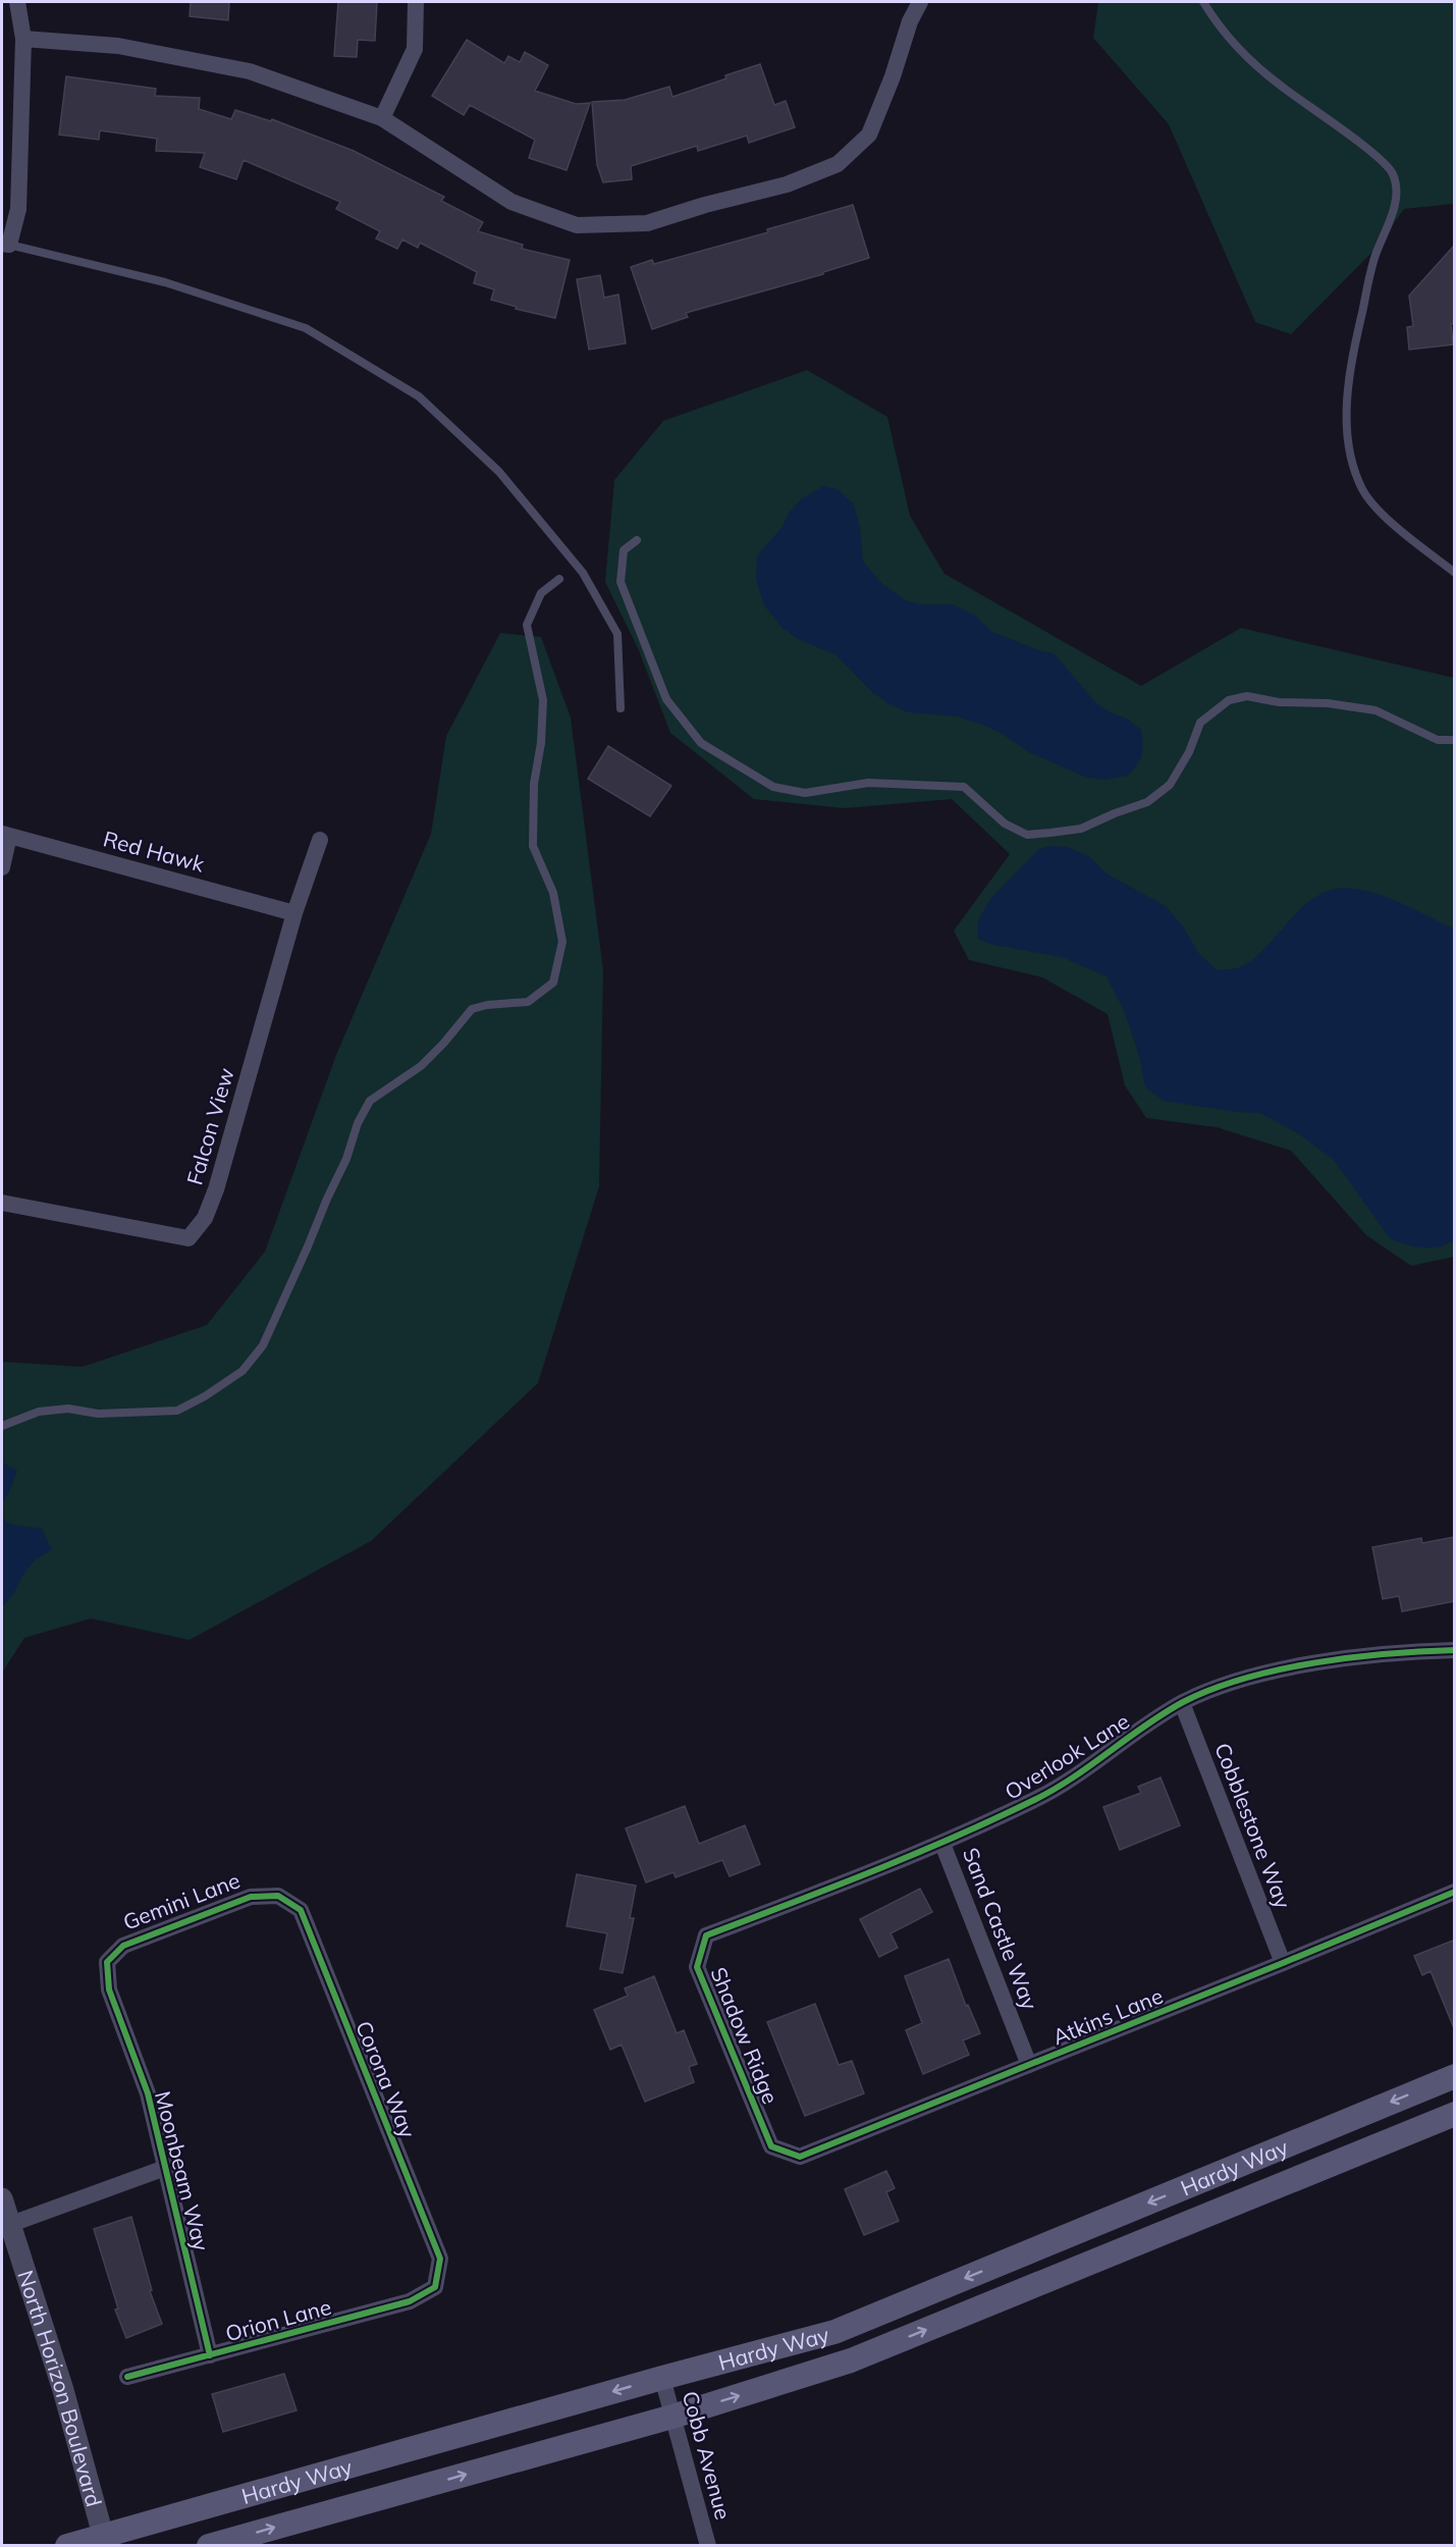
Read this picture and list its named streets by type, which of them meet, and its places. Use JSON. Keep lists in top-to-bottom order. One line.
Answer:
{"streets":{"main road":["Hardy Way"],"street":["Red Hawk","Falcon View","Overlook Lane","Cobblestone Way","Gemini Lane","Sand Castle Way","Atkins Lane","Shadow Ridge","Corona Way","Moonbeam Way","Orion Lane","North Horizon Boulevard","Cobb Avenue"]},"crossings":[["Red Hawk","Falcon View"],["Overlook Lane","Cobblestone Way"],["Overlook Lane","Sand Castle Way"],["Overlook Lane","Shadow Ridge"],["Cobblestone Way","Atkins Lane"],["Gemini Lane","Corona Way"],["Gemini Lane","Moonbeam Way"],["Sand Castle Way","Atkins Lane"],["Atkins Lane","Shadow Ridge"],["Corona Way","Orion Lane"],["Hardy Way","North Horizon Boulevard"],["Hardy Way","Cobb Avenue"],["Moonbeam Way","Orion Lane"]]}
